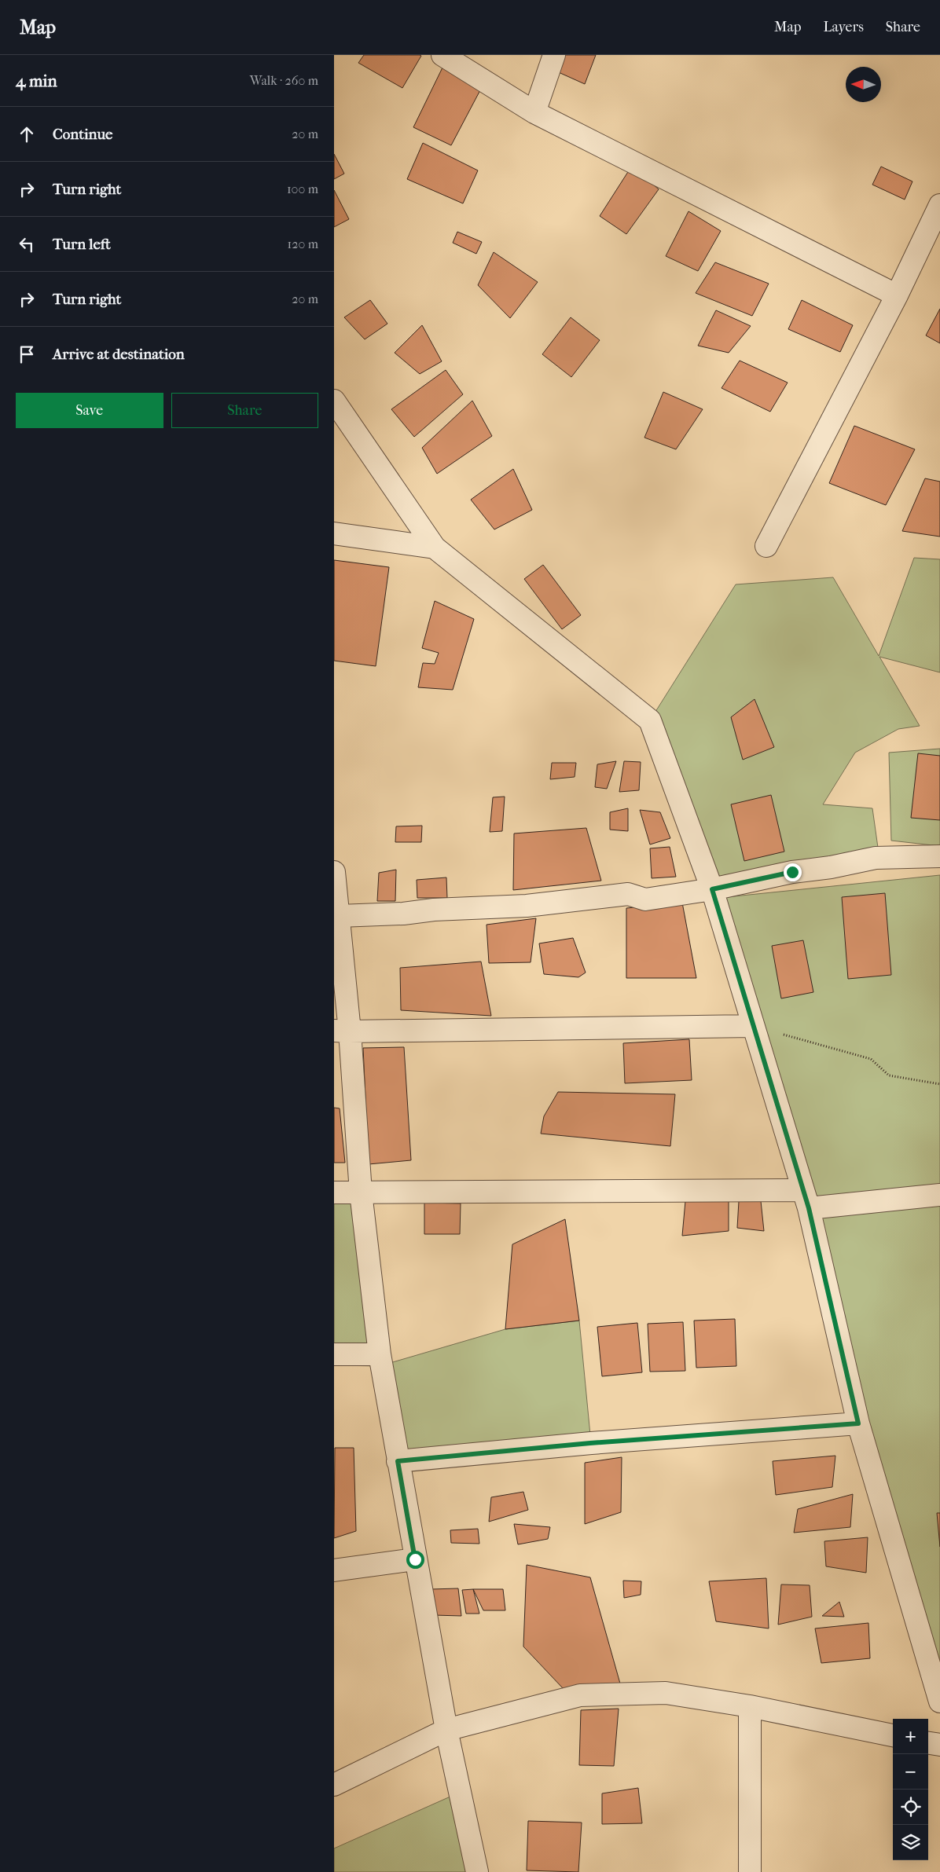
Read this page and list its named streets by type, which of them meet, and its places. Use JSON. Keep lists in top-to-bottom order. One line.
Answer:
{"north":"left","page":{"header":"Map","nav":["Map","Layers","Share"],"heading":["4 min","Walk · 260 m"],"list":[["Continue","20 m"],["Turn right","100 m"],["Turn left","120 m"],["Turn right","20 m"],"Arrive at destination"],"buttons":["Save","Share"],"map_buttons":["+","−"]}}
